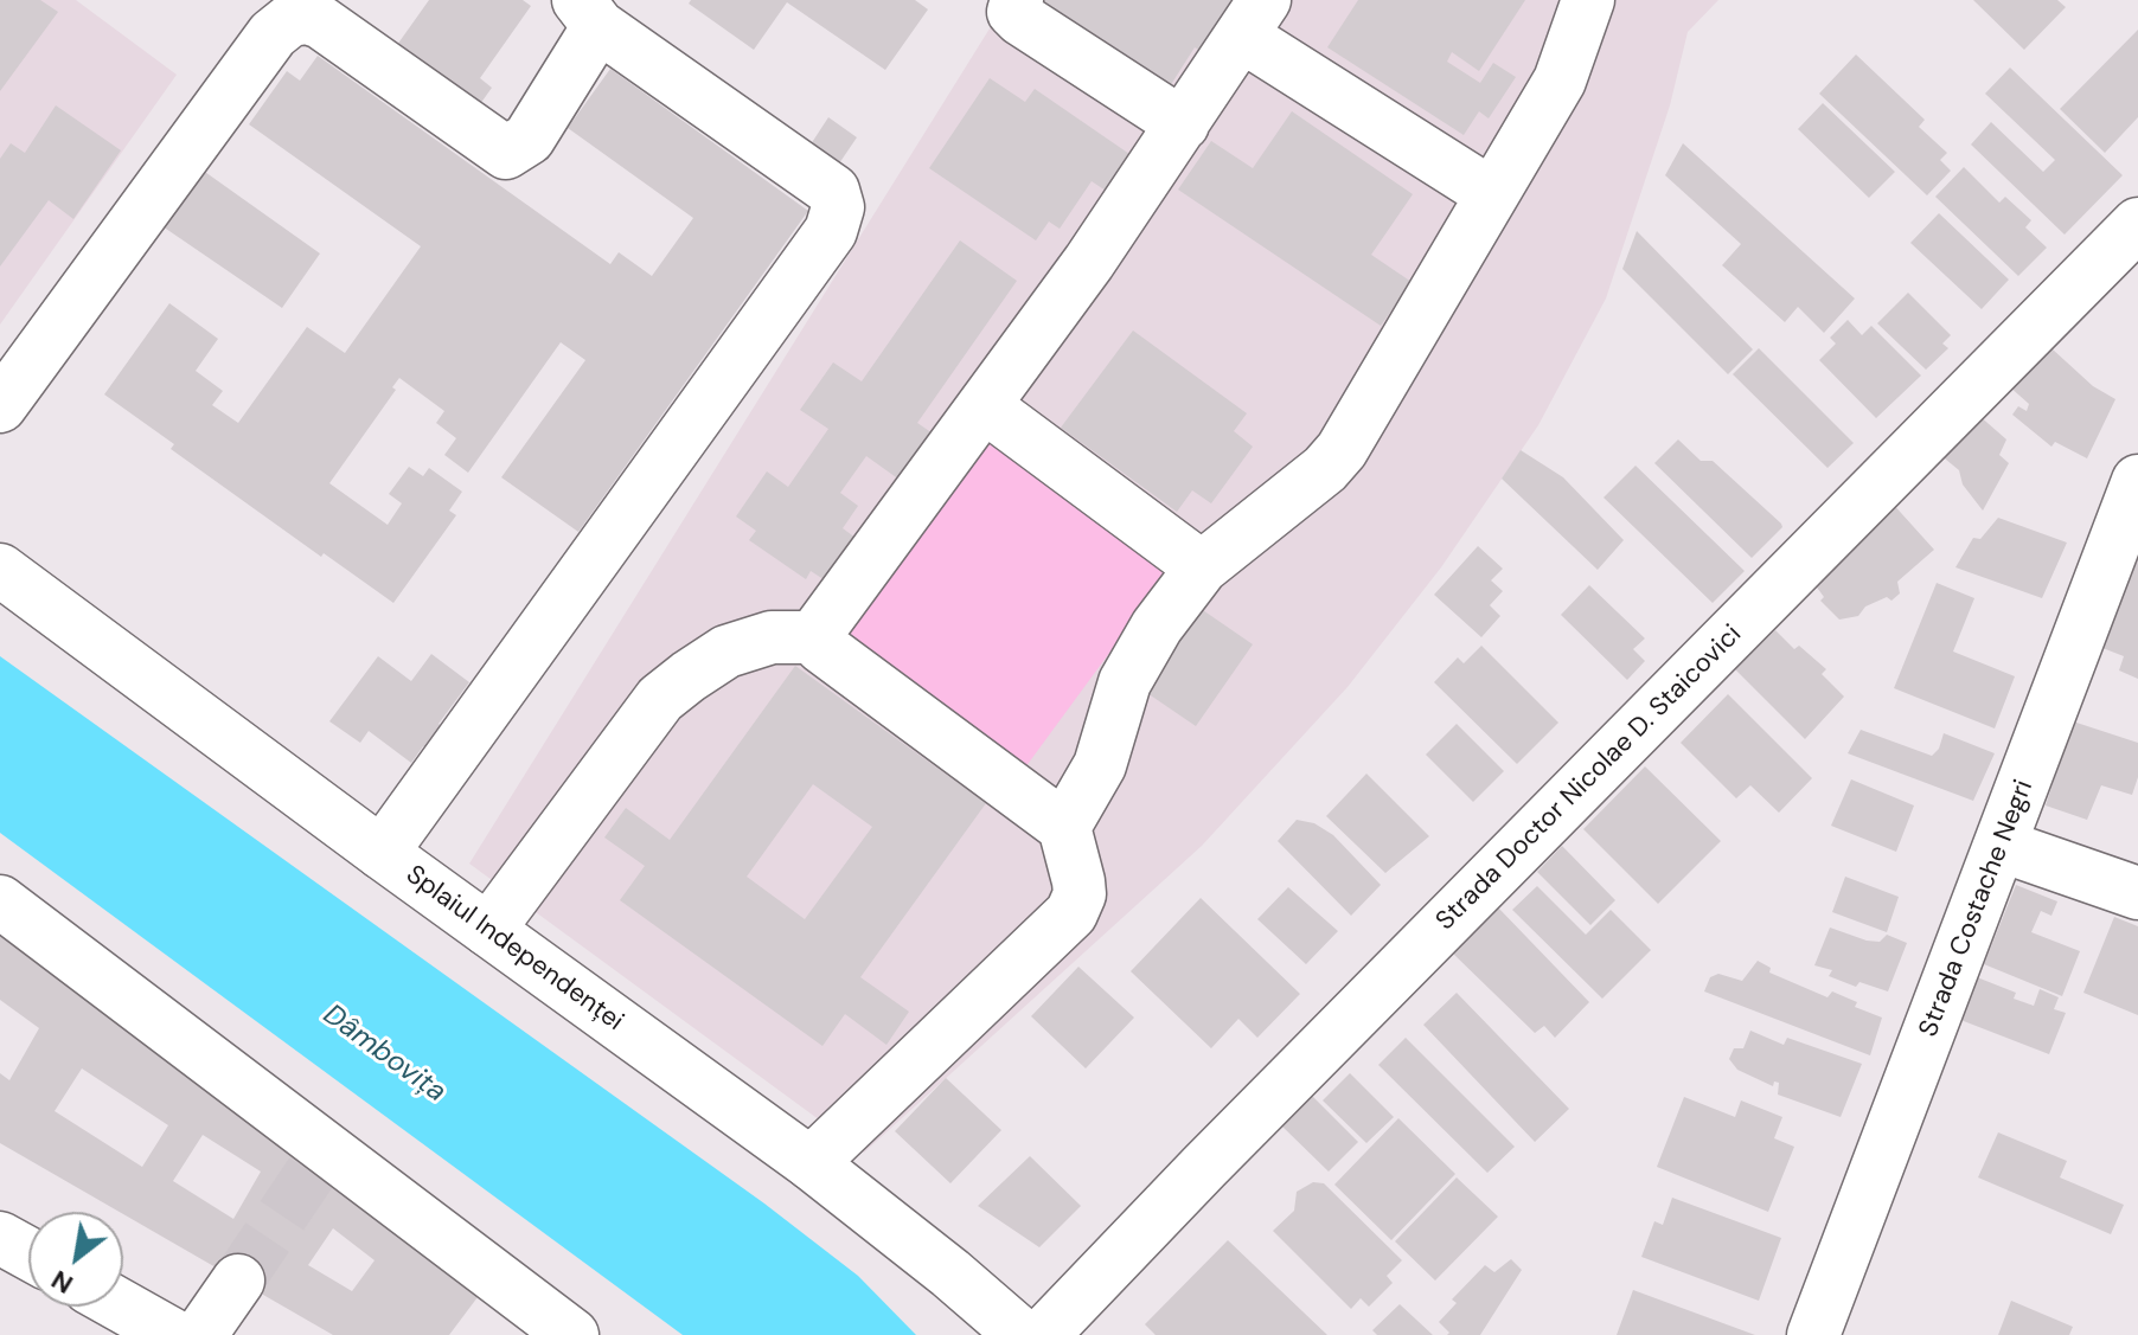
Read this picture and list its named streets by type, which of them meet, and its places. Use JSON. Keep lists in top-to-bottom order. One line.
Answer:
{"streets":{"street":["Strada Doctor Nicolae D. Staicovici","Strada Costache Negri","Splaiul Independenței"]},"water":["Dâmbovița"],"north":"bottom left"}
